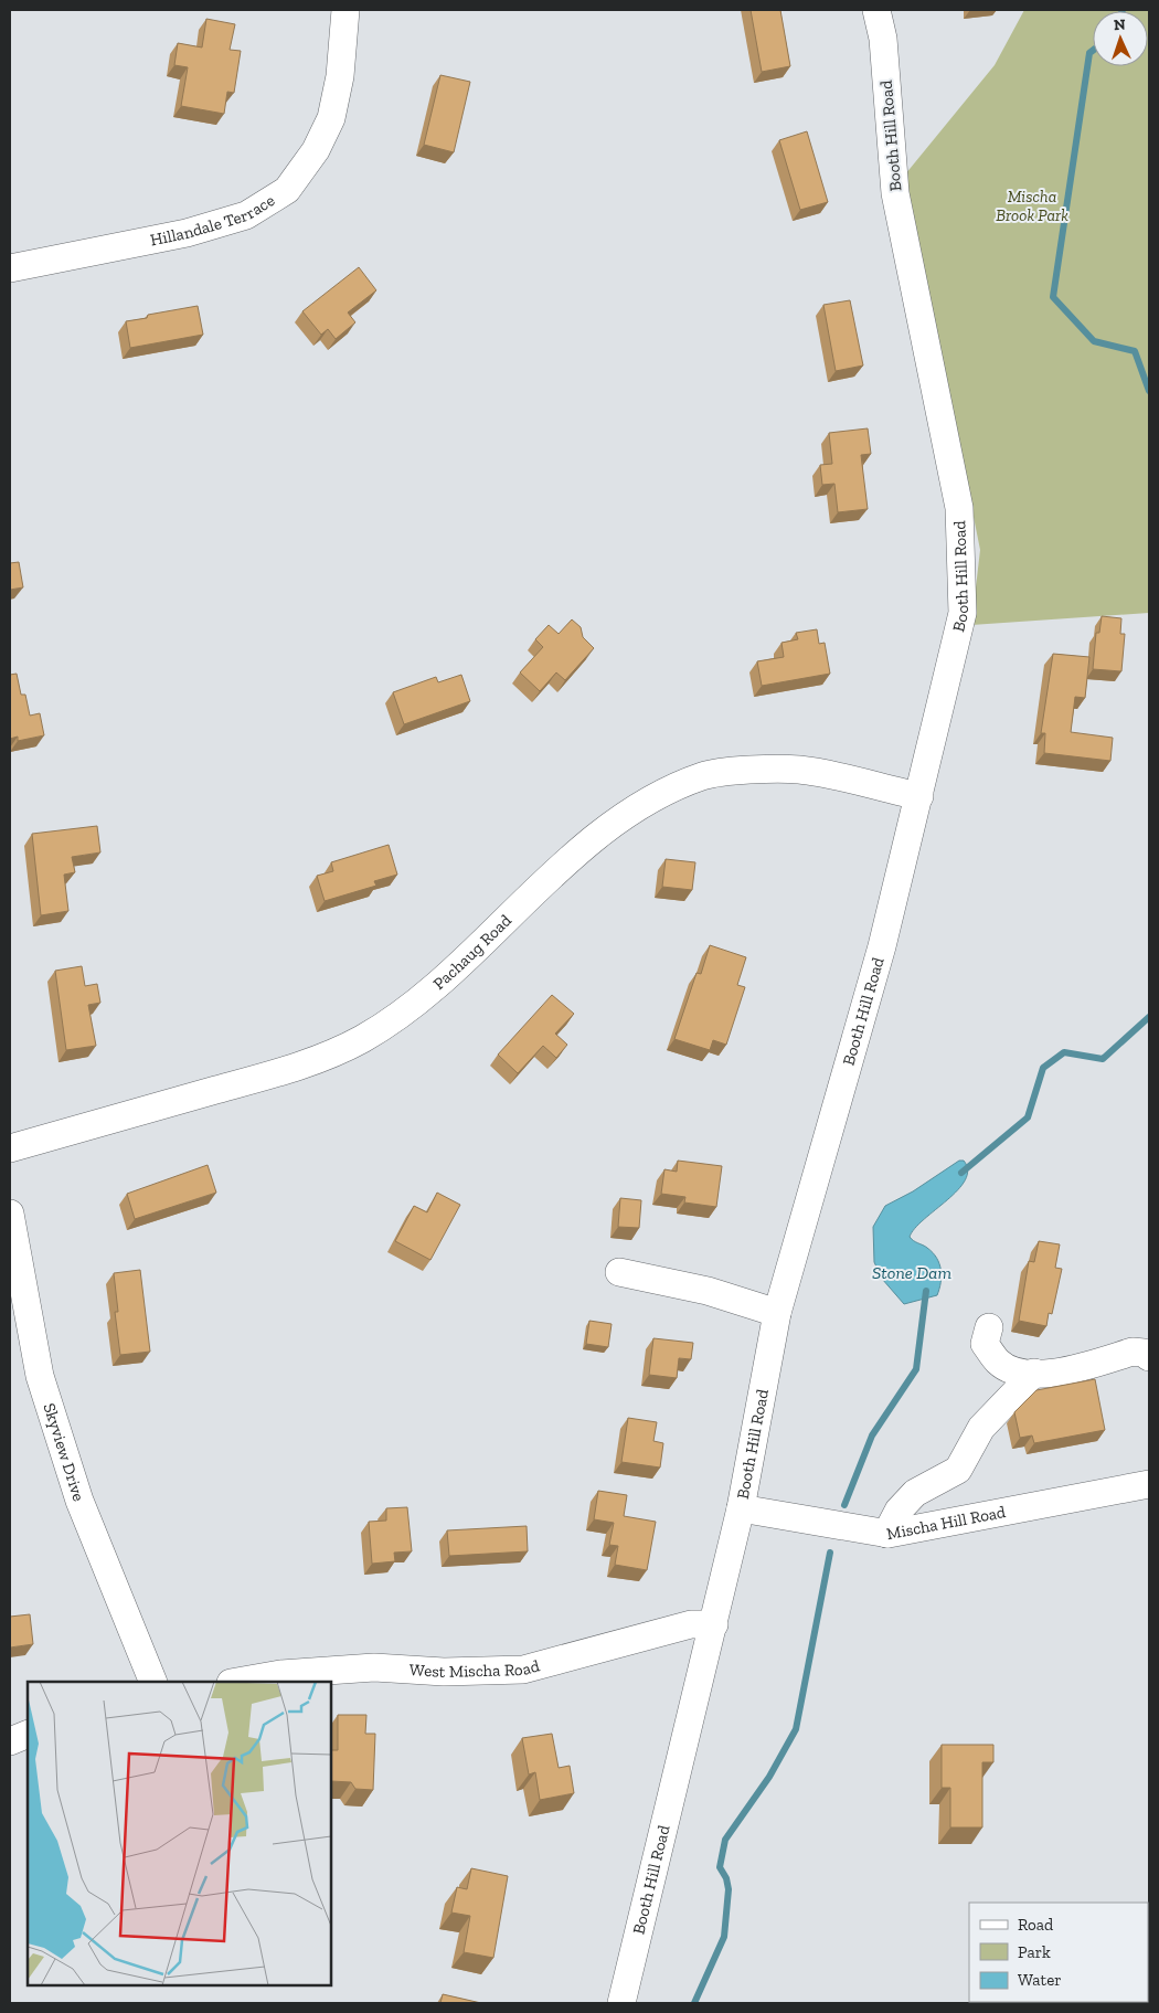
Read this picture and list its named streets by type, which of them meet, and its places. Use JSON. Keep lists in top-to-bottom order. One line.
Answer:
{"streets":{"street":["Booth Hill Road","Hillandale Terrace","Pachaug Road","Skyview Drive","Mischa Hill Road","West Mischa Road"]},"crossings":[["Booth Hill Road","Pachaug Road"],["Booth Hill Road","Mischa Hill Road"],["Booth Hill Road","West Mischa Road"]],"water":["Stone Dam"],"parks":["Mischa Brook Park"],"legend":["Road","Park","Water"],"north":"top"}
